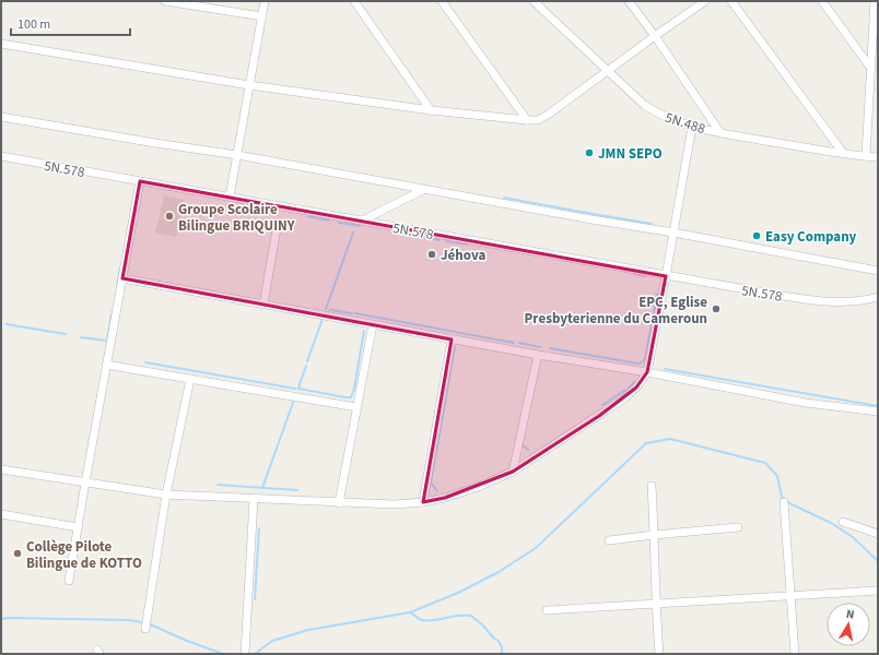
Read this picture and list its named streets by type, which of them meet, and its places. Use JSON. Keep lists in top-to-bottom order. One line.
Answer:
{"streets":{"street":["5N.488","5N.578"]},"places":["JMN SEPO","Groupe Scolaire Bilingue BRIQUINY","Easy Company","Jéhova","EPC, Eglise Presbyterienne du Cameroun","Collège Pilote Bilingue de KOTTO"],"scale_bar":"100 m","north":"top"}
